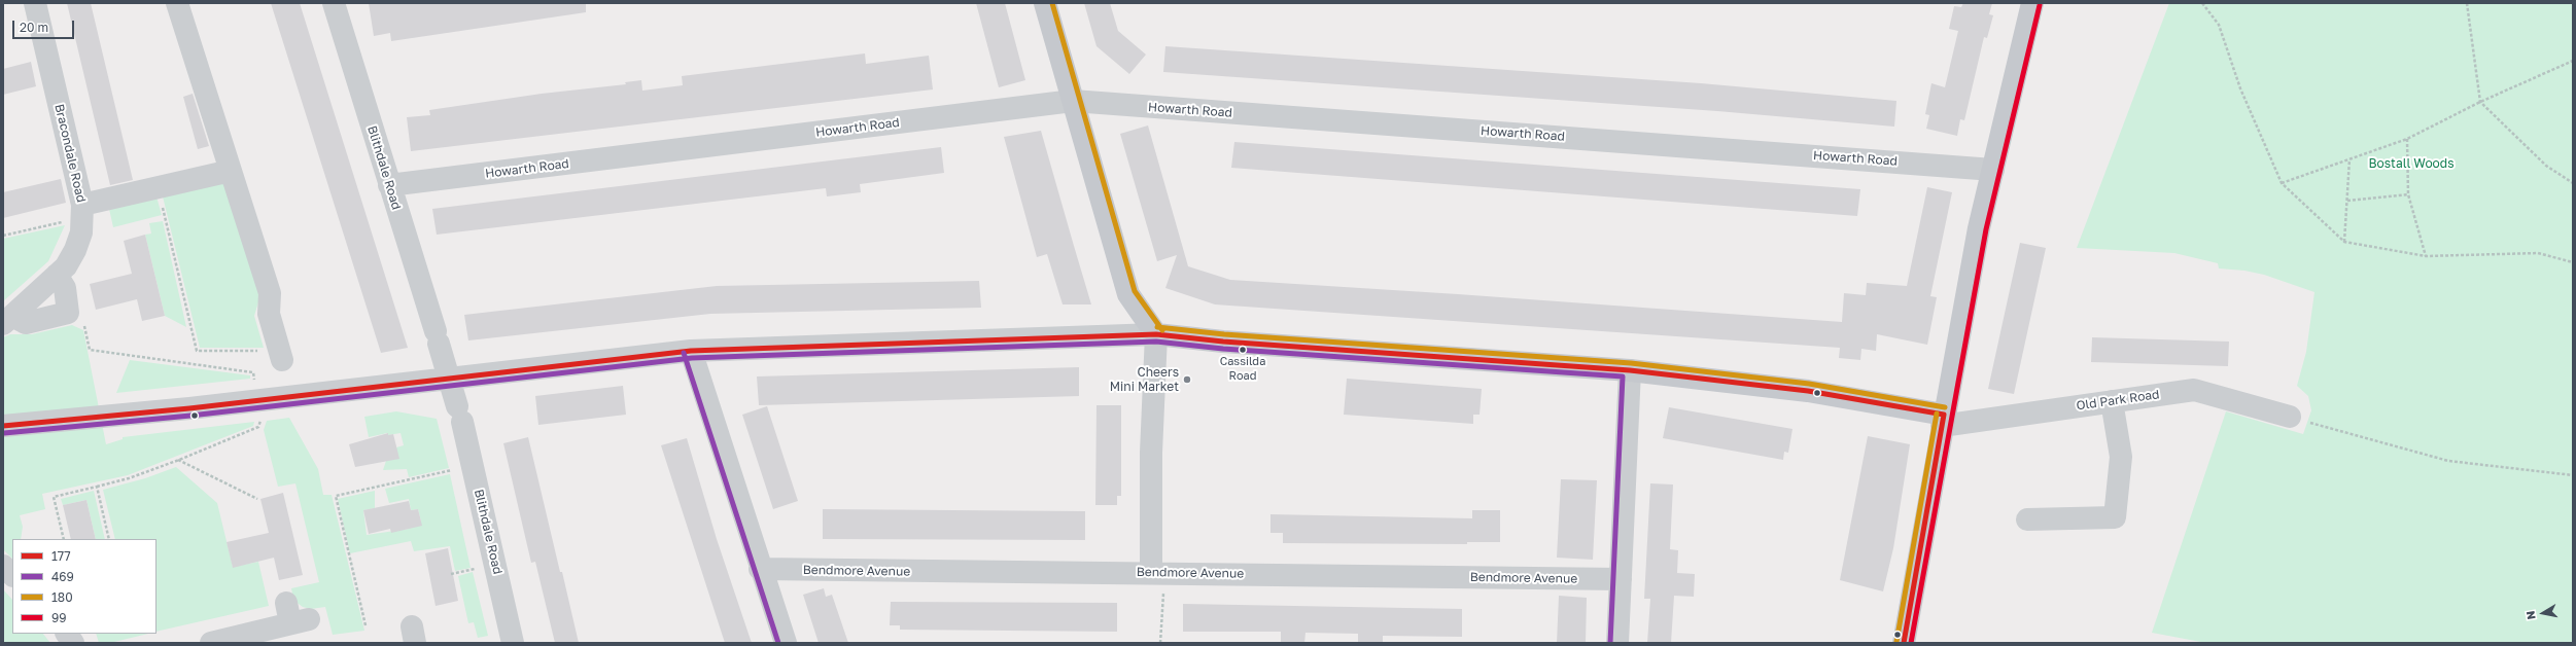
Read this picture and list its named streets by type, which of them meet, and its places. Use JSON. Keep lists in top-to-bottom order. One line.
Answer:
{"streets":{"street":["Howarth Road","Bracondale Road","Blithdale Road","Old Park Road","Bendmore Avenue"]},"crossings":[["Howarth Road","Blithdale Road"]],"parks":["Bostall Woods"],"places":["Cassilda Road","Cheers Mini Market"],"lines":["transit line 180","transit line 99","transit line 177","transit line 469"],"legend":["177","469","180","99"],"scale_bar":"20 m","north":"left"}
